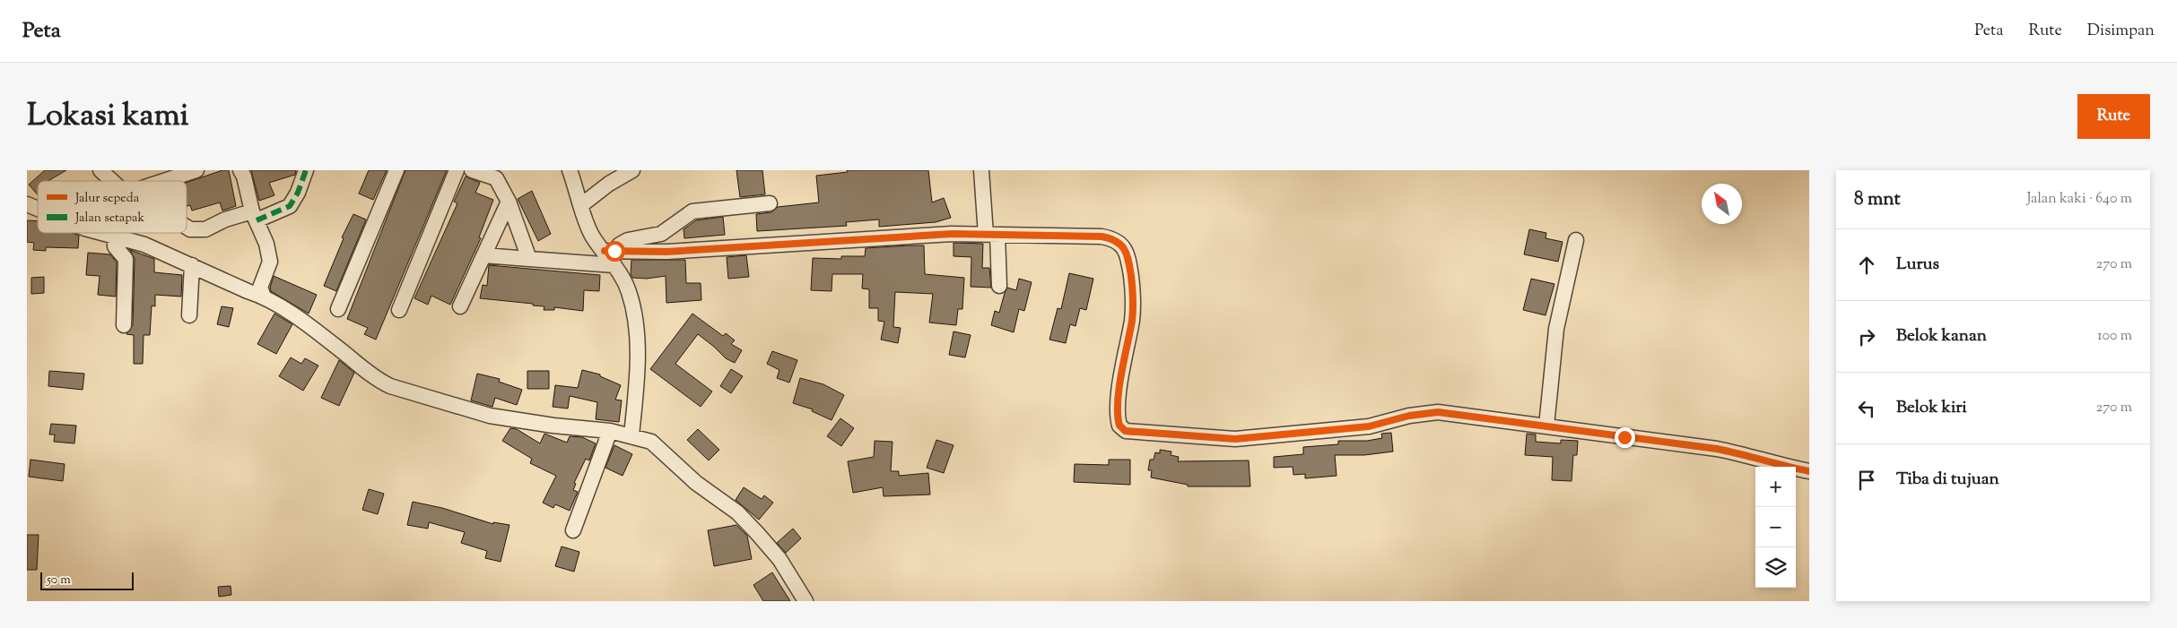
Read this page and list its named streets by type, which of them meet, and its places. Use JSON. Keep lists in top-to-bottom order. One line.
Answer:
{"legend":["Jalur sepeda","Jalan setapak"],"scale_bar":"50 m","north":"top left","page":{"header":"Peta","nav":["Peta","Rute","Disimpan"],"title":"Lokasi kami","buttons":"Rute","heading":["8 mnt","Jalan kaki · 640 m"],"list":[["Lurus","270 m"],["Belok kanan","100 m"],["Belok kiri","270 m"],"Tiba di tujuan"],"map_buttons":["+","−"],"scale":"50 m"}}
